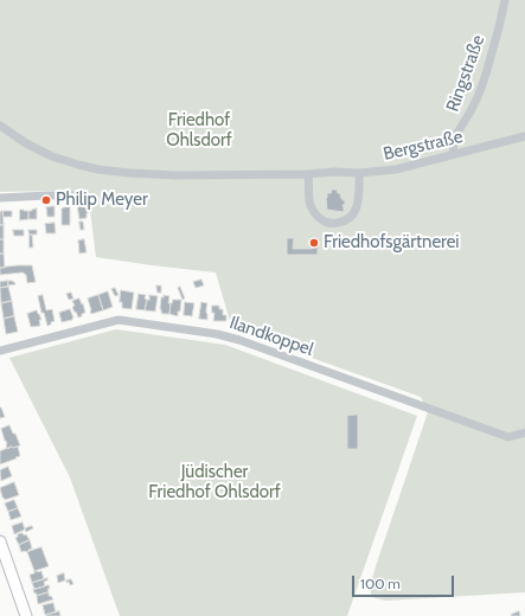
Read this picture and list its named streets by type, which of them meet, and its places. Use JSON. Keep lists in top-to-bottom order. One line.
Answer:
{"streets":{"street":["Ringstraße","Bergstraße","Ilandkoppel"]},"crossings":[["Ringstraße","Bergstraße"]],"parks":["Friedhof Ohlsdorf","Jüdischer Friedhof Ohlsdorf"],"places":["Philip Meyer","Friedhofsgärtnerei"],"scale_bar":"100 m"}
